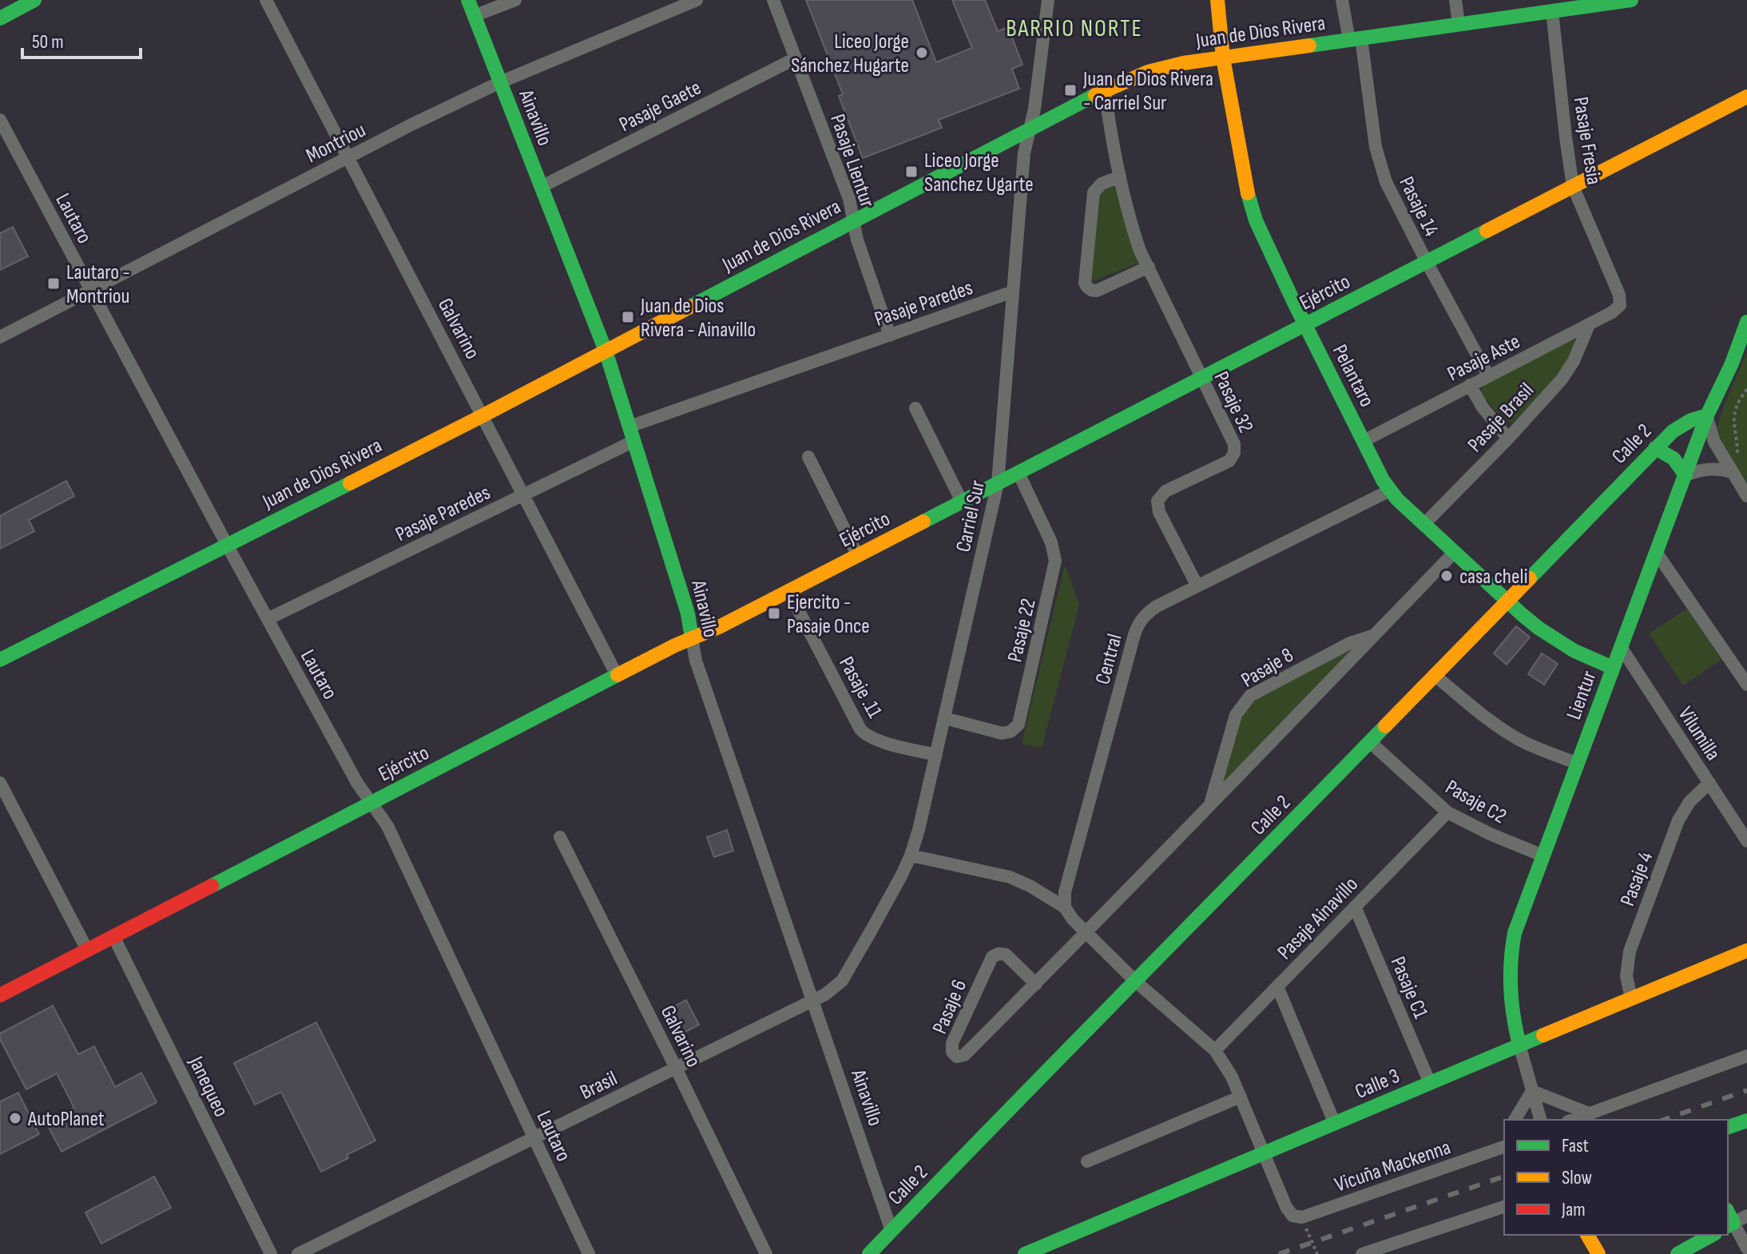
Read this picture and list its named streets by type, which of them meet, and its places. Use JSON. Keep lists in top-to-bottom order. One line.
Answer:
{"streets":{"street":["Juan de Dios Rivera","Pasaje Gaete","Ainavillo","Pasaje Fresia","Montriou","Pasaje Lientur","Pasaje 14","Lautaro","Ejército","Pasaje Paredes","Galvarino","Pasaje Aste","Pelantaro","Pasaje 32","Pasaje Brasil","Calle 2","Carriel Sur","Pasaje 22","Central","Pasaje 8","Pasaje .11","Lientur","Vilumilla","Pasaje C2","Pasaje 4","Pasaje Ainavillo","Pasaje C1","Pasaje 6","Calle 3","Brasil","Janequeo","Vicuña Mackenna"]},"crossings":[["Juan de Dios Rivera","Ainavillo"],["Juan de Dios Rivera","Pasaje Fresia"],["Juan de Dios Rivera","Pasaje Lientur"],["Juan de Dios Rivera","Pasaje 14"],["Juan de Dios Rivera","Lautaro"],["Juan de Dios Rivera","Galvarino"],["Juan de Dios Rivera","Pelantaro"],["Juan de Dios Rivera","Pasaje 32"],["Juan de Dios Rivera","Carriel Sur"],["Pasaje Gaete","Ainavillo"],["Pasaje Gaete","Pasaje Lientur"],["Ainavillo","Montriou"],["Ainavillo","Ejército"],["Ainavillo","Pasaje Paredes"],["Ainavillo","Calle 2"],["Ainavillo","Carriel Sur"],["Ainavillo","Brasil"],["Pasaje Fresia","Ejército"],["Pasaje Fresia","Pasaje Aste"],["Montriou","Lautaro"],["Montriou","Galvarino"],["Pasaje Lientur","Pasaje Paredes"],["Pasaje 14","Ejército"],["Pasaje 14","Pasaje Aste"],["Lautaro","Ejército"],["Lautaro","Pasaje Paredes"],["Lautaro","Brasil"],["Ejército","Galvarino"],["Ejército","Pelantaro"],["Ejército","Pasaje 32"],["Ejército","Carriel Sur"],["Ejército","Pasaje 22"],["Ejército","Pasaje .11"],["Ejército","Janequeo"],["Pasaje Paredes","Galvarino"],["Pasaje Paredes","Carriel Sur"],["Galvarino","Brasil"],["Pasaje Aste","Pelantaro"],["Pasaje Aste","Pasaje Brasil"],["Pelantaro","Pasaje Brasil"],["Pelantaro","Calle 2"],["Pelantaro","Central"],["Pelantaro","Pasaje 8"],["Pelantaro","Lientur"],["Pasaje 32","Central"],["Calle 2","Lientur"],["Calle 2","Pasaje C2"],["Carriel Sur","Pasaje 22"],["Carriel Sur","Pasaje .11"],["Carriel Sur","Brasil"],["Pasaje 8","Pasaje 6"],["Lientur","Vilumilla"],["Lientur","Pasaje C2"],["Lientur","Calle 3"],["Vilumilla","Pasaje 4"],["Pasaje C2","Pasaje Ainavillo"],["Pasaje 4","Calle 3"],["Pasaje Ainavillo","Pasaje C1"],["Pasaje C1","Calle 3"]],"districts":["BARRIO NORTE"],"places":{"other":["Liceo Jorge Sánchez Hugarte","casa cheli","AutoPlanet"],"transit":["Juan de Dios Rivera - Carriel Sur","Liceo Jorge Sanchez Ugarte","Lautaro - Montriou","Juan de Dios Rivera - Ainavillo","Ejercito - Pasaje Once"]},"legend":["Fast","Slow","Jam"],"scale_bar":"50 m"}
